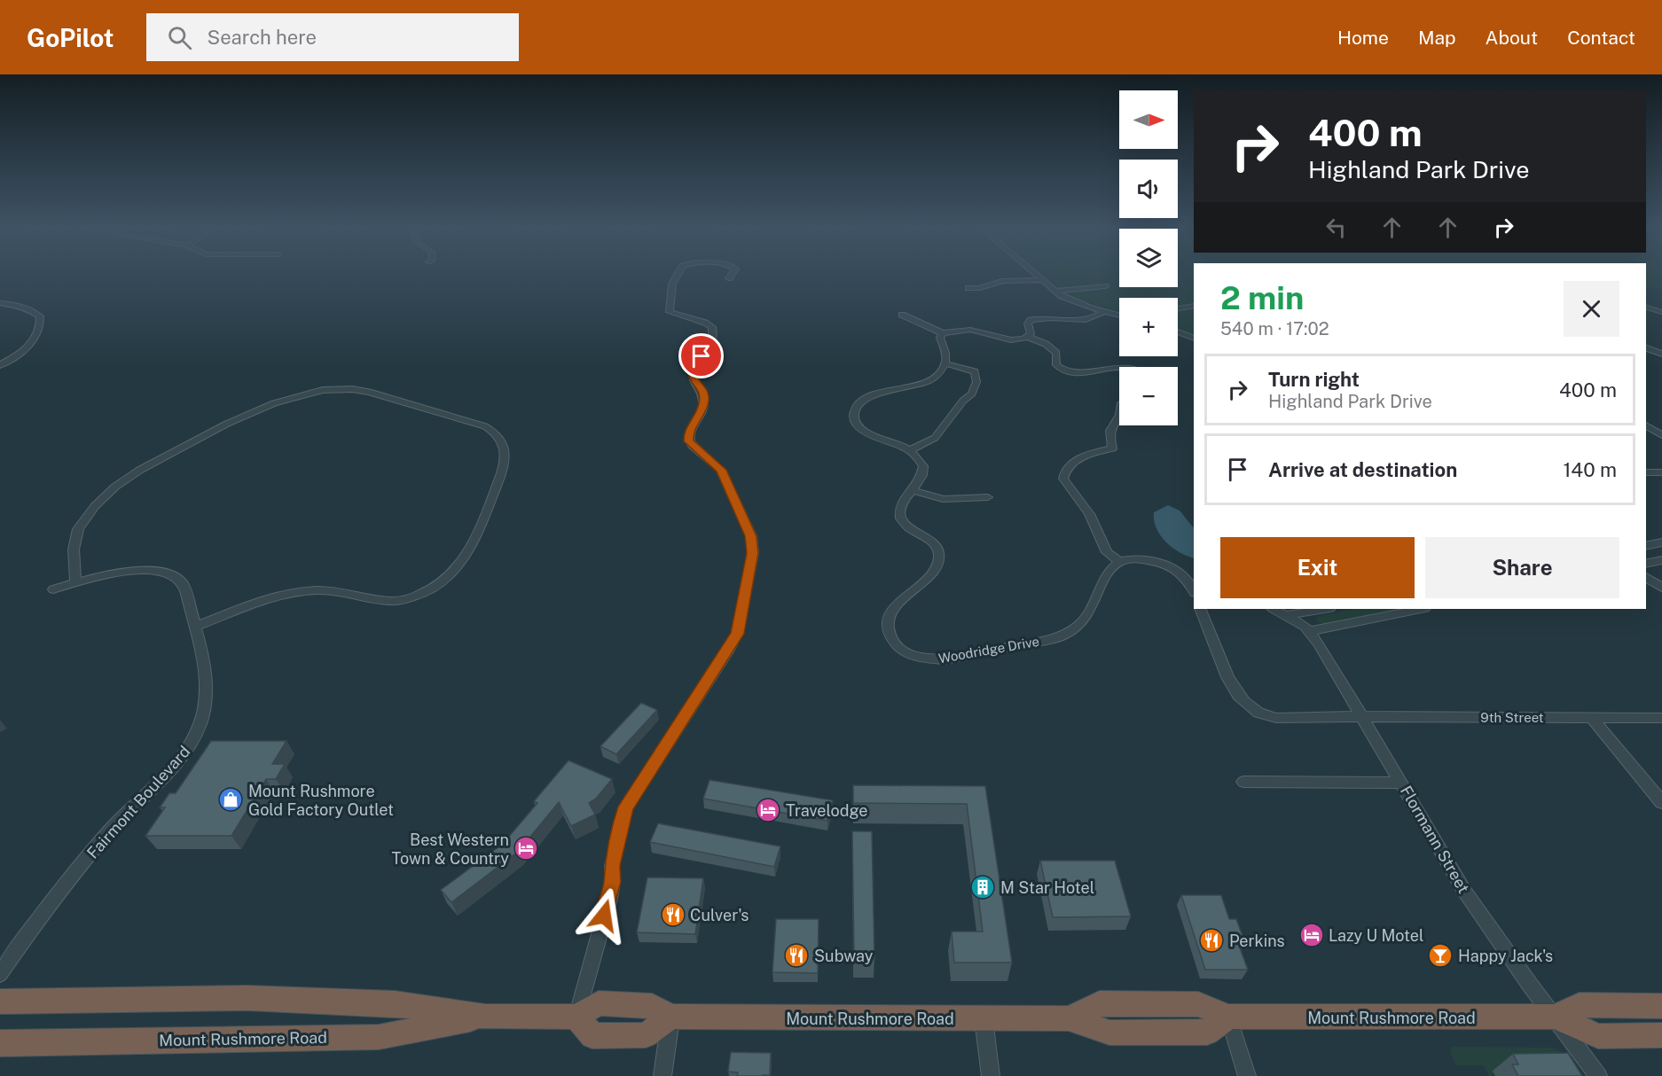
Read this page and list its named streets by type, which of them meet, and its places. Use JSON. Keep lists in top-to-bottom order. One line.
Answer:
{"streets":{"highway":["Mount Rushmore Road"],"street":["Woodridge Drive","9th Street","Fairmont Boulevard","Flormann Street"]},"crossings":[["9th Street","Flormann Street"],["Flormann Street","Mount Rushmore Road"]],"places":{"shop":["Mount Rushmore Gold Factory Outlet"],"hotel":["Travelodge","Best Western Town & Country","Lazy U Motel"],"building":["M Star Hotel"],"restaurant":["Culver's","Perkins","Subway"],"bar":["Happy Jack's"]},"north":"right","page":{"header":"GoPilot","search":"Search here","nav":["Home","Map","About","Contact"],"map_buttons":["+","−"],"turn":["400 m","Highland Park Drive"],"heading":["2 min","540 m · 17:02"],"list":[{"name":"Turn right","note":"Highland Park Drive","value":"400 m"},{"name":"Arrive at destination","value":"140 m"}],"buttons":["Exit","Share"]}}
